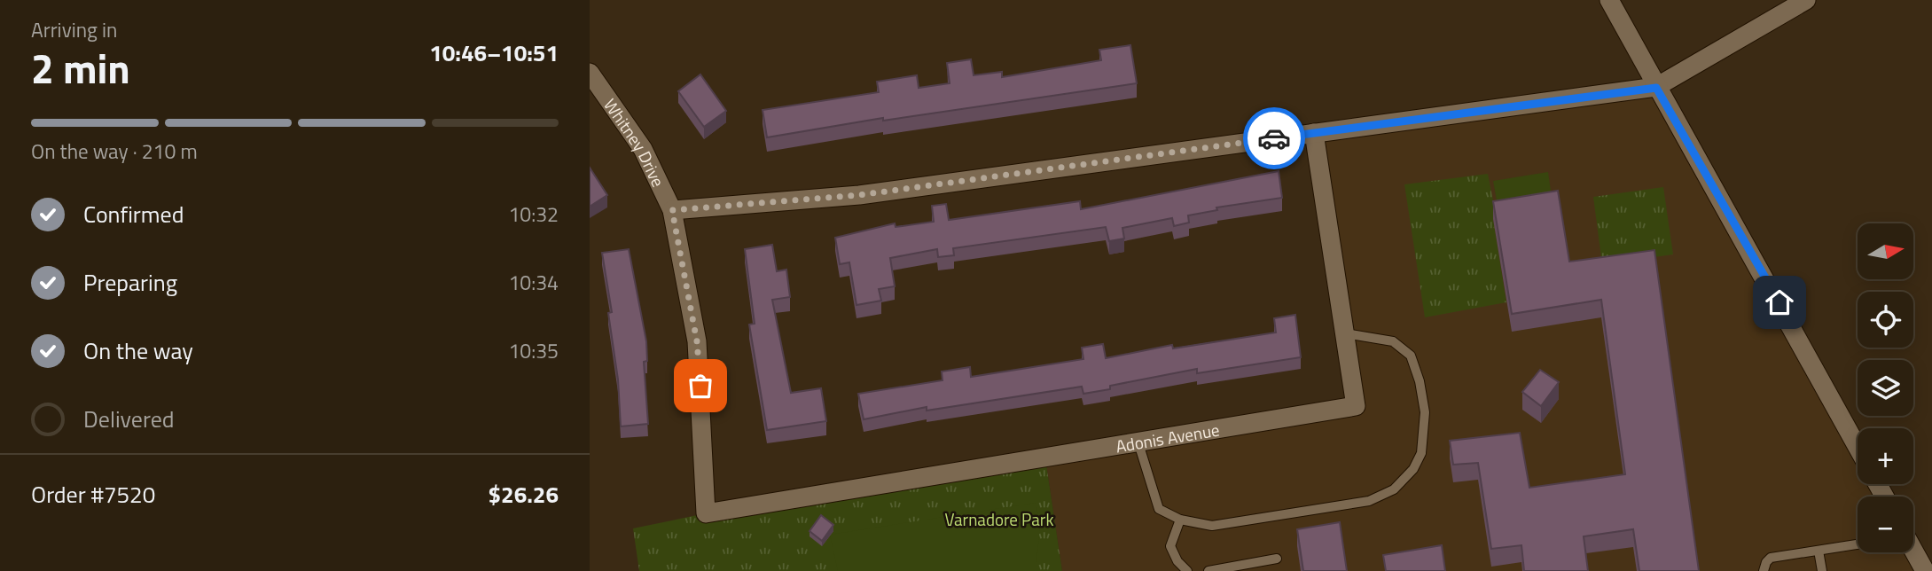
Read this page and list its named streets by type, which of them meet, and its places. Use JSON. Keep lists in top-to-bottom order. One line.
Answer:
{"streets":{"street":["Whitney Drive","Adonis Avenue"]},"crossings":[["Whitney Drive","Adonis Avenue"]],"parks":["Varnadore Park"],"north":"right","page":{"heading":["2 min","Arriving in","10:46–10:51"],"panel":["Order #7520","$26.26"],"bar":"On the way · 210 m","list":[["Confirmed","10:32"],["Preparing","10:34"],["On the way","10:35"],"Delivered"],"map_buttons":["+","−"]}}
